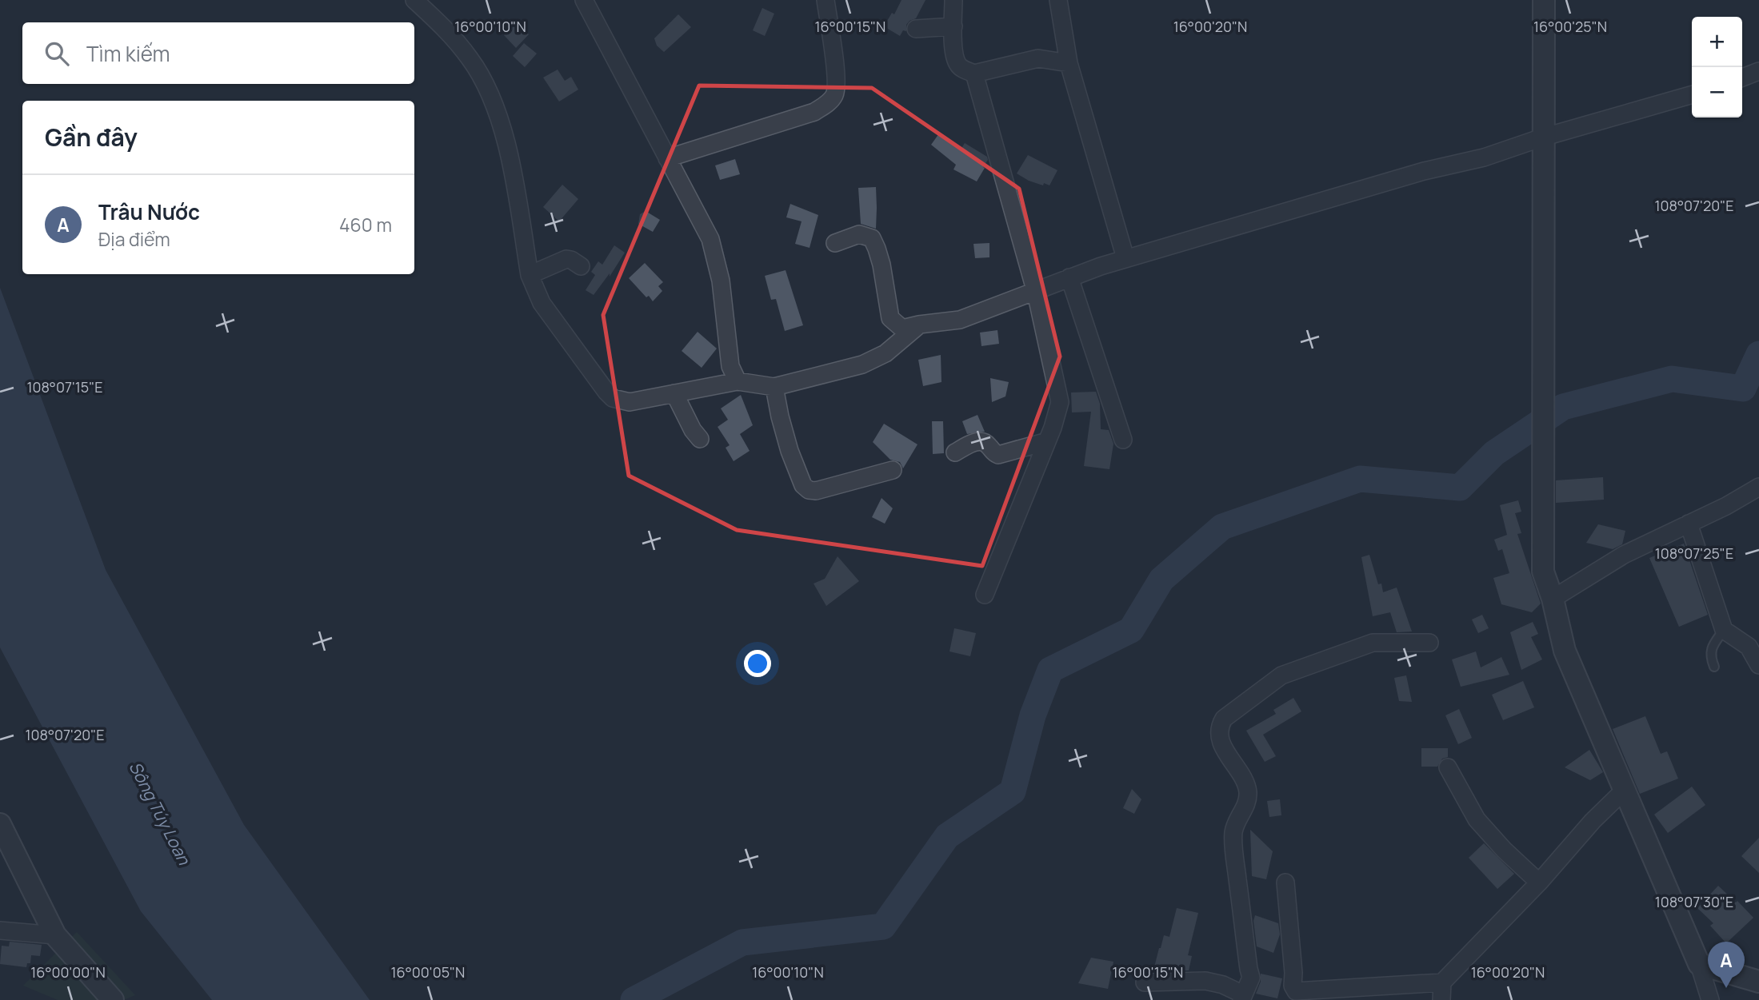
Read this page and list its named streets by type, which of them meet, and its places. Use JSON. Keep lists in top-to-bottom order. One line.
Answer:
{"water":["Sông Túy Loan"],"page":{"map_buttons":["+","−"],"search":"Tìm kiếm","heading":"Gần đây","list":[{"mark":"A","name":"Trâu Nước","note":"Địa điểm","value":"460 m"}],"pins":"A"},"coordinates":["16°00'10\"N","16°00'15\"N","16°00'20\"N","16°00'25\"N","108°07'20\"E","108°07'15\"E","108°07'25\"E","108°07'30\"E","16°00'00\"N","16°00'05\"N"]}
